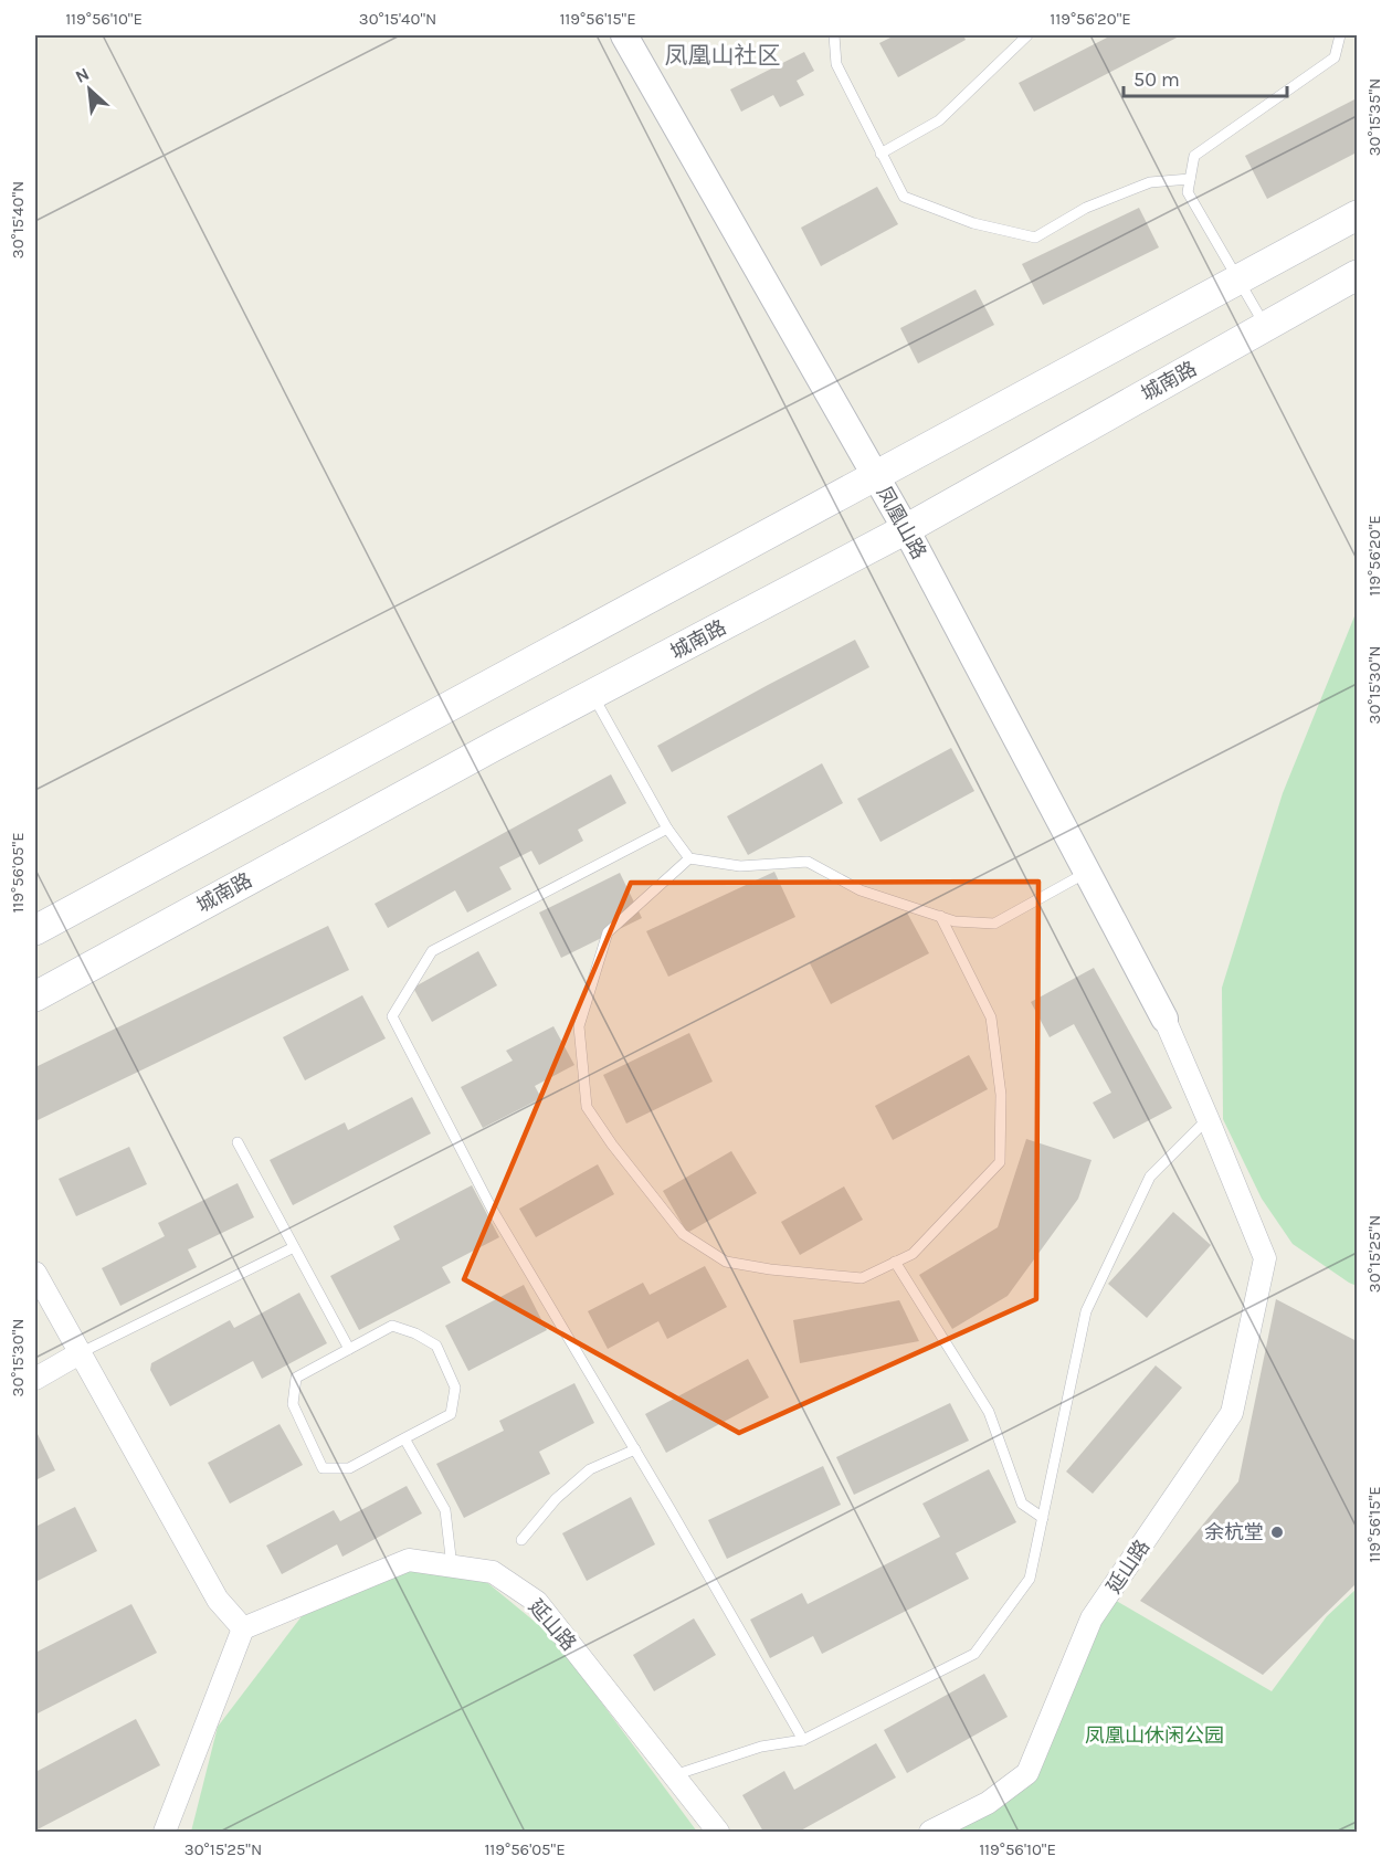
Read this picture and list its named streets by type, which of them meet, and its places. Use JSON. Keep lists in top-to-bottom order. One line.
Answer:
{"streets":{"main road":["城南路"],"street":["凤凰山路","延山路"]},"crossings":[["城南路","凤凰山路"]],"districts":["凤凰山社区"],"parks":["凤凰山休闲公园"],"places":["余杭堂"],"scale_bar":"50 m","north":"top left","coordinates":["119°56'10\"E","30°15'40\"N","119°56'15\"E","119°56'20\"E","30°15'35\"N","30°15'30\"N","119°56'05\"E","30°15'25\"N"]}
